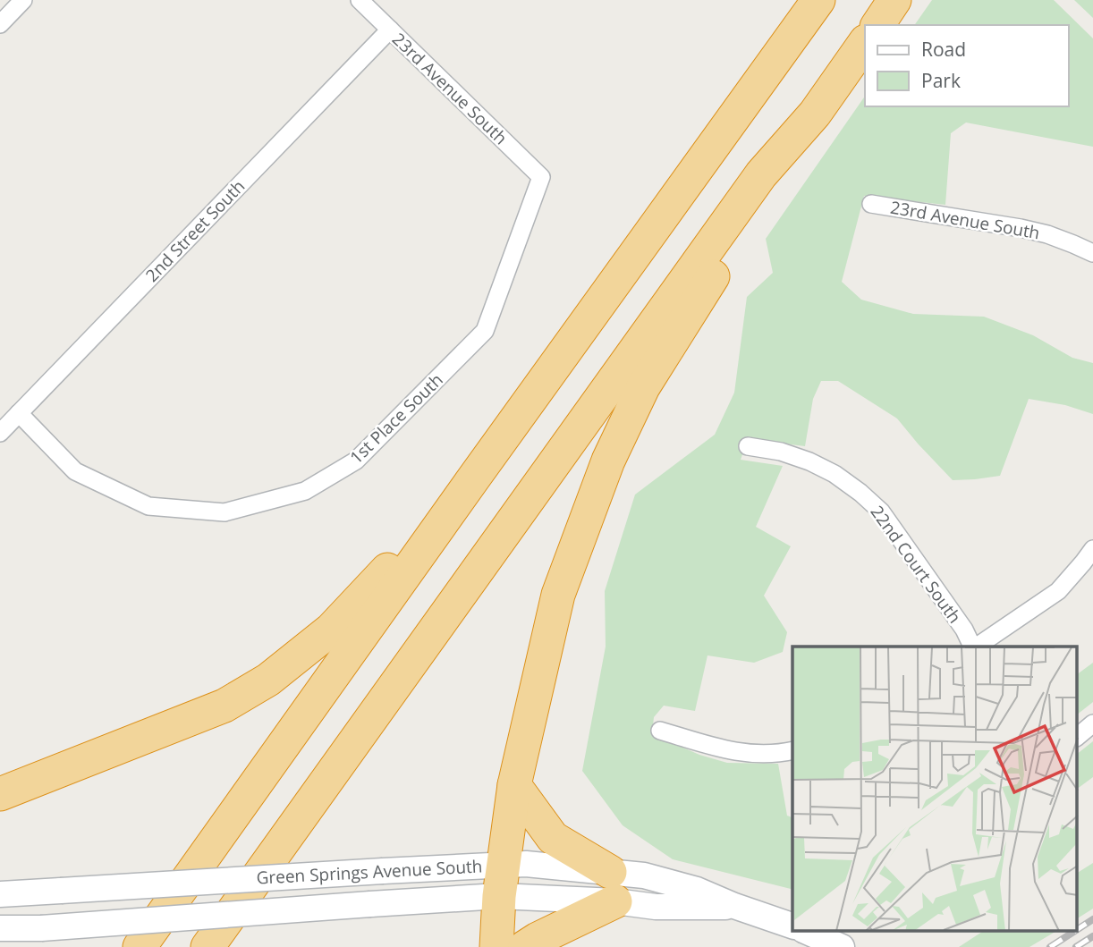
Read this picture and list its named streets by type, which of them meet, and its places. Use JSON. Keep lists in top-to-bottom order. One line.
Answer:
{"streets":{"main road":["Green Springs Avenue South"],"street":["23rd Avenue South","2nd Street South","1st Place South","22nd Court South"]},"crossings":[["23rd Avenue South","2nd Street South"],["23rd Avenue South","1st Place South"],["2nd Street South","1st Place South"]],"legend":["Road","Park"]}
